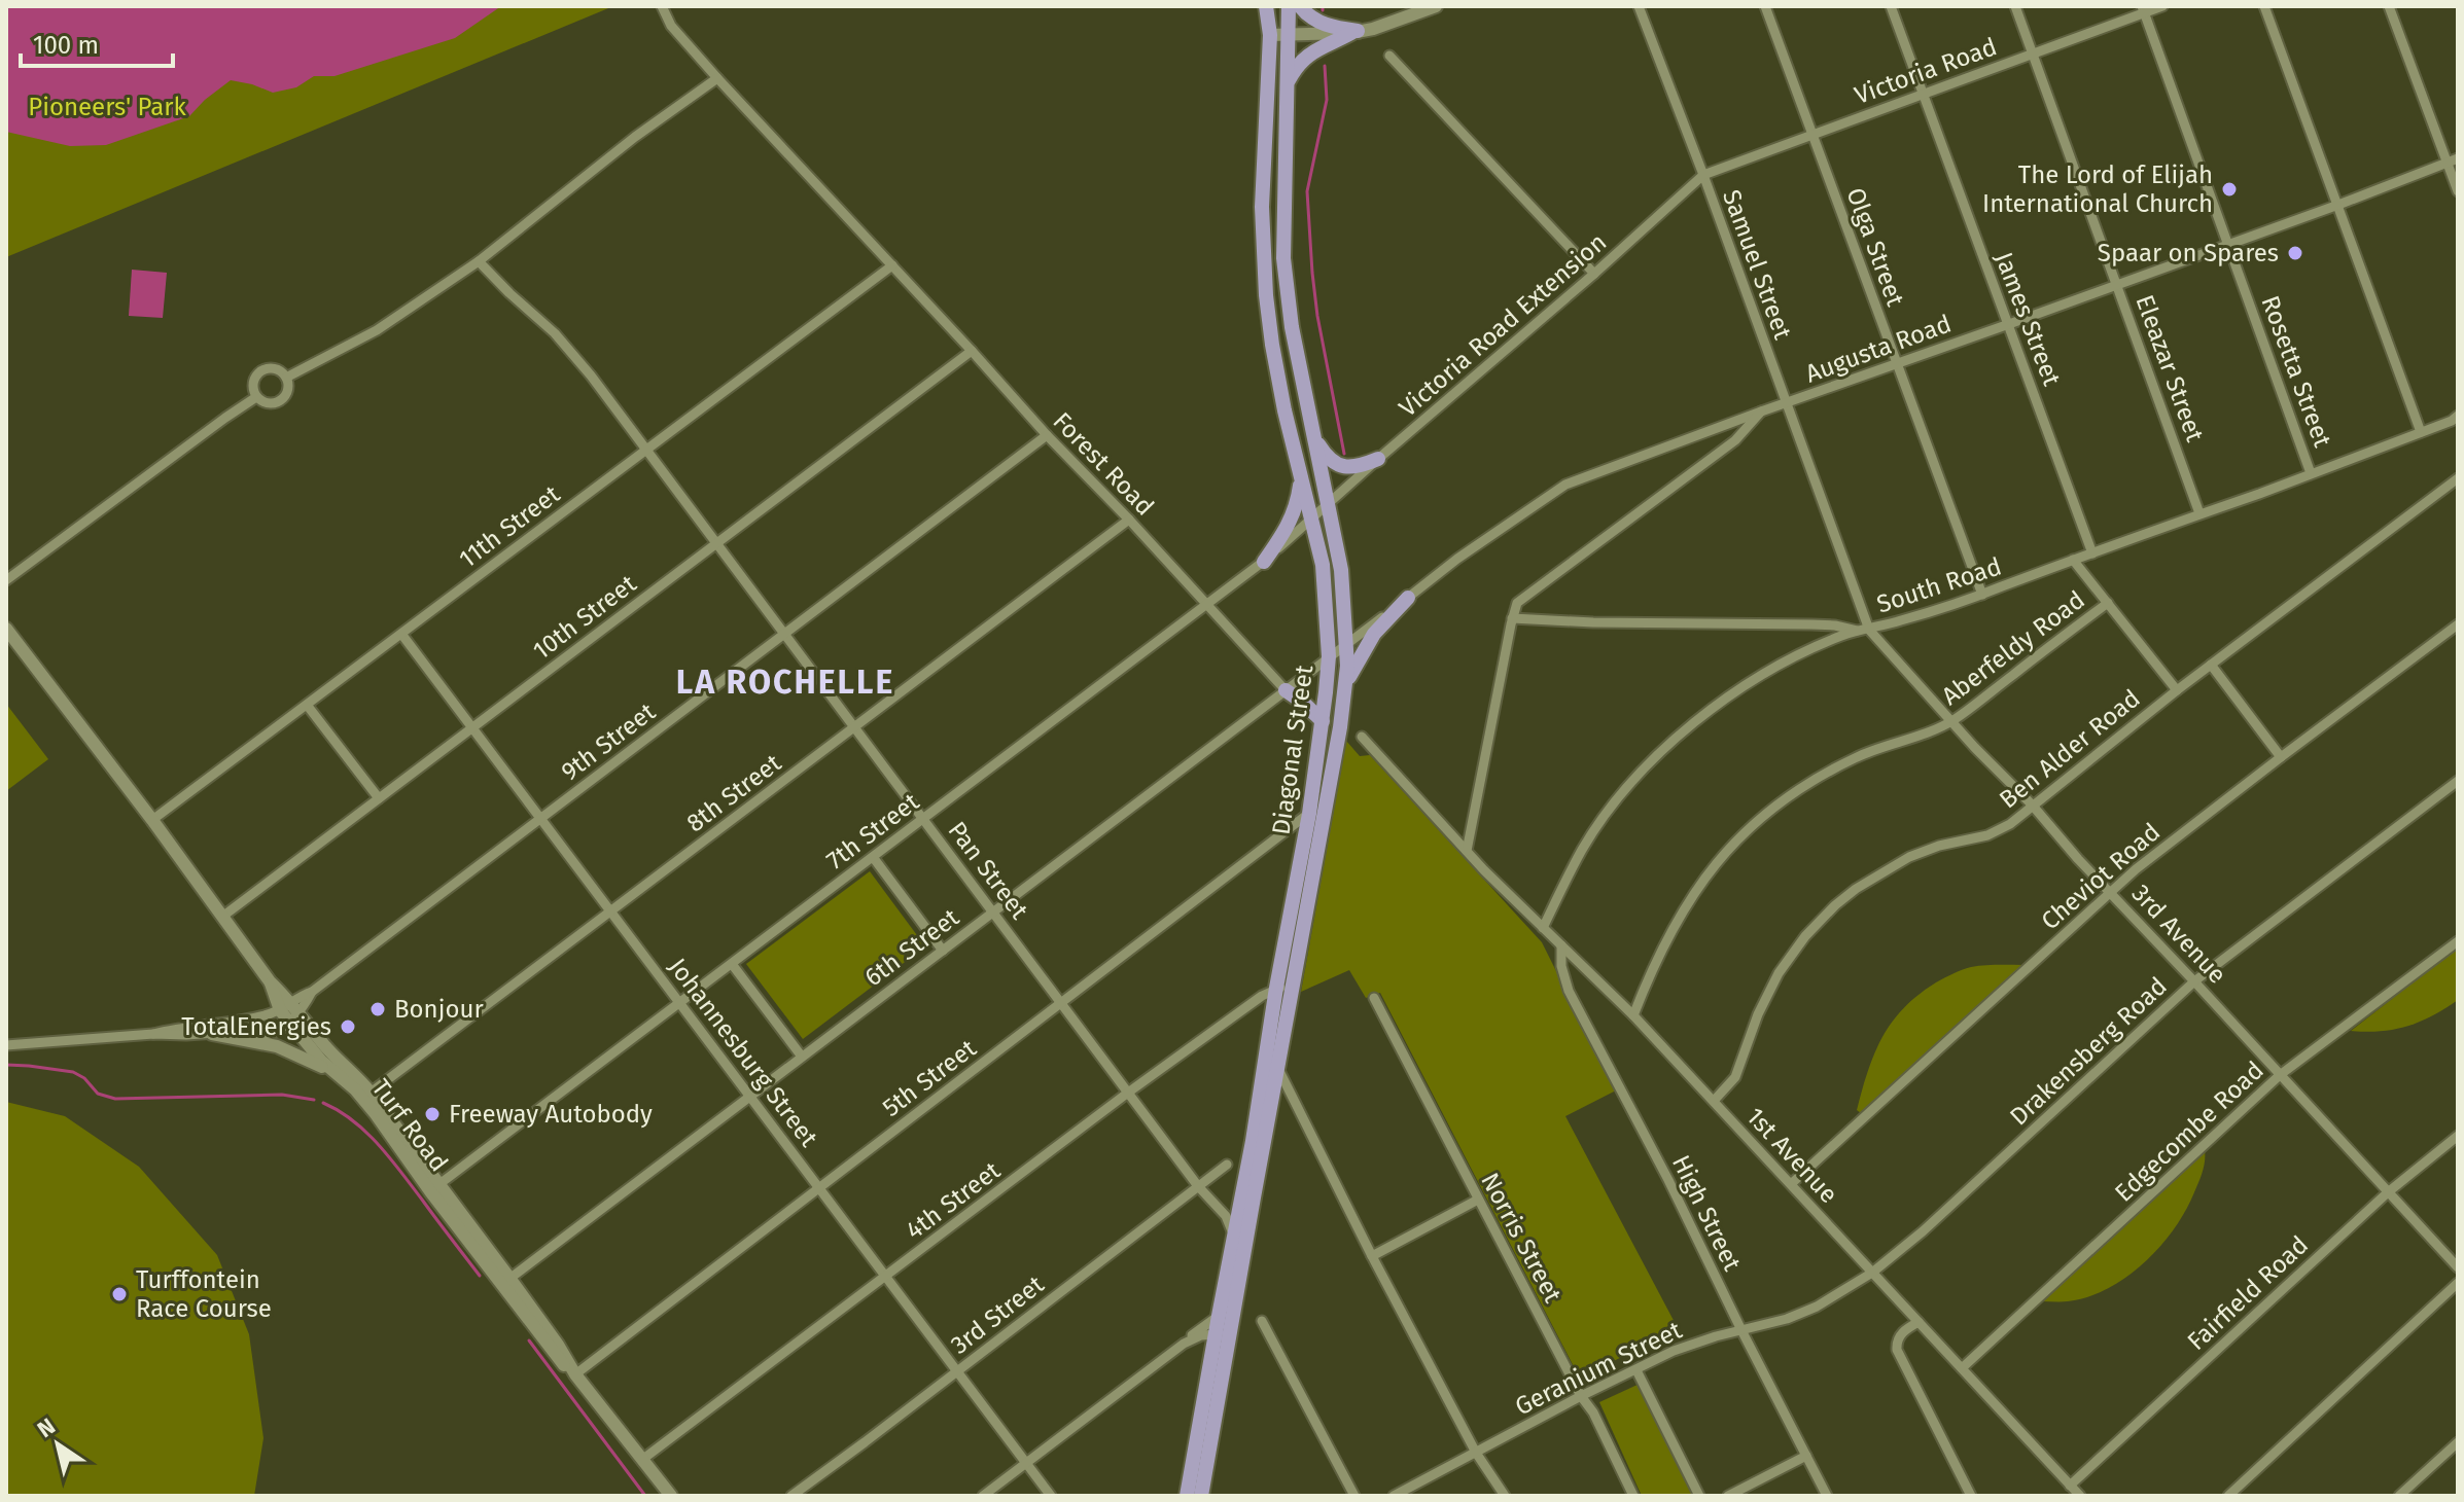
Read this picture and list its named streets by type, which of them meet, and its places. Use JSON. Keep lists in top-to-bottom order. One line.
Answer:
{"streets":{"main road":["Diagonal Street","Turf Road"],"street":["Victoria Road","Olga Street","Samuel Street","James Street","Victoria Road Extension","Augusta Road","Eleazar Street","Rosetta Street","Forest Road","11th Street","South Road","10th Street","Aberfeldy Road","9th Street","Ben Alder Road","8th Street","7th Street","Pan Street","Cheviot Road","3rd Avenue","6th Street","Drakensberg Road","Johannesburg Street","5th Street","Edgecombe Road","1st Avenue","4th Street","High Street","Norris Street","Fairfield Road","3rd Street","Geranium Street"]},"crossings":[["Victoria Road","Olga Street"],["Victoria Road","Samuel Street"],["Victoria Road","James Street"],["Victoria Road","Victoria Road Extension"],["Victoria Road","Eleazar Street"],["Victoria Road","Rosetta Street"],["Olga Street","Augusta Road"],["Olga Street","South Road"],["Samuel Street","Victoria Road Extension"],["Samuel Street","Augusta Road"],["Samuel Street","South Road"],["Samuel Street","3rd Avenue"],["James Street","Augusta Road"],["James Street","South Road"],["Victoria Road Extension","Diagonal Street"],["Victoria Road Extension","7th Street"],["Augusta Road","Eleazar Street"],["Augusta Road","Rosetta Street"],["Augusta Road","Diagonal Street"],["Augusta Road","6th Street"],["Eleazar Street","South Road"],["Rosetta Street","South Road"],["Forest Road","11th Street"],["Forest Road","10th Street"],["Forest Road","9th Street"],["Forest Road","8th Street"],["Forest Road","7th Street"],["Forest Road","6th Street"],["11th Street","Pan Street"],["11th Street","Johannesburg Street"],["11th Street","Turf Road"],["South Road","3rd Avenue"],["South Road","1st Avenue"],["10th Street","Pan Street"],["10th Street","Johannesburg Street"],["10th Street","Turf Road"],["Aberfeldy Road","3rd Avenue"],["Aberfeldy Road","1st Avenue"],["9th Street","Pan Street"],["9th Street","Johannesburg Street"],["9th Street","Turf Road"],["Ben Alder Road","3rd Avenue"],["Ben Alder Road","1st Avenue"],["Diagonal Street","7th Street"],["Diagonal Street","Pan Street"],["Diagonal Street","6th Street"],["Diagonal Street","5th Street"],["Diagonal Street","4th Street"],["8th Street","Pan Street"],["8th Street","Johannesburg Street"],["8th Street","Turf Road"],["7th Street","Pan Street"],["7th Street","Johannesburg Street"],["7th Street","Turf Road"],["Pan Street","6th Street"],["Pan Street","5th Street"],["Pan Street","4th Street"],["Pan Street","3rd Street"],["Cheviot Road","3rd Avenue"],["Cheviot Road","1st Avenue"],["3rd Avenue","Drakensberg Road"],["3rd Avenue","Edgecombe Road"],["3rd Avenue","Fairfield Road"],["6th Street","Johannesburg Street"],["6th Street","Turf Road"],["Drakensberg Road","1st Avenue"],["Drakensberg Road","Geranium Street"],["Johannesburg Street","5th Street"],["Johannesburg Street","4th Street"],["Johannesburg Street","3rd Street"],["5th Street","Turf Road"],["Turf Road","4th Street"],["Edgecombe Road","1st Avenue"],["1st Avenue","High Street"],["1st Avenue","Fairfield Road"],["1st Avenue","Geranium Street"],["High Street","Geranium Street"],["Norris Street","Geranium Street"]],"districts":["LA ROCHELLE"],"parks":["Pioneers' Park"],"places":["The Lord of Elijah International Church","Spaar on Spares","Bonjour","TotalEnergies","Freeway Autobody","Turffontein Race Course"],"scale_bar":"100 m","north":"top left"}
